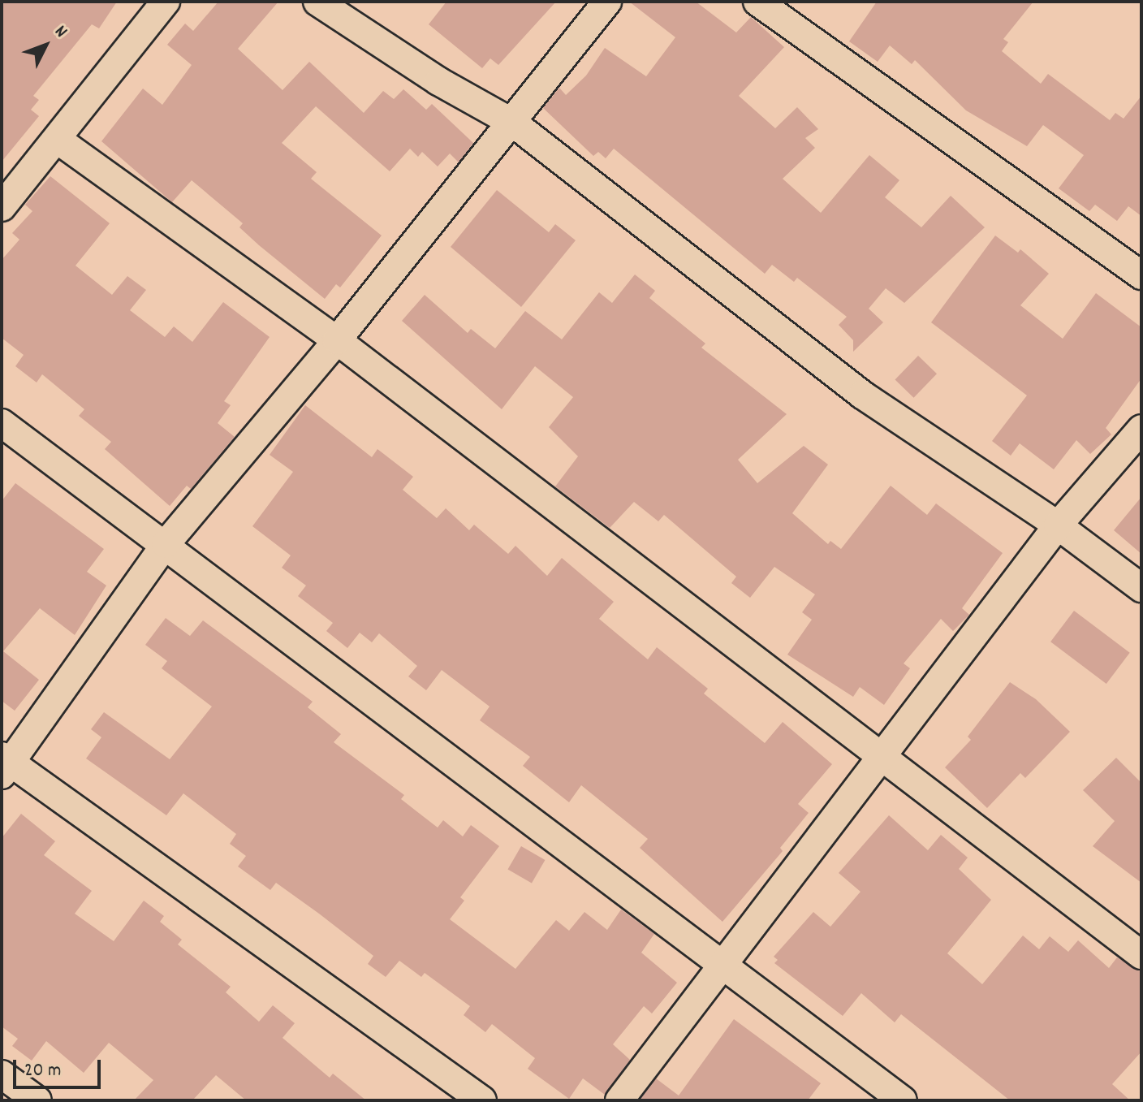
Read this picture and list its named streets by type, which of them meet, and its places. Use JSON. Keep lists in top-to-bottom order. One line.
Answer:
{"scale_bar":"20 m","north":"top right"}
